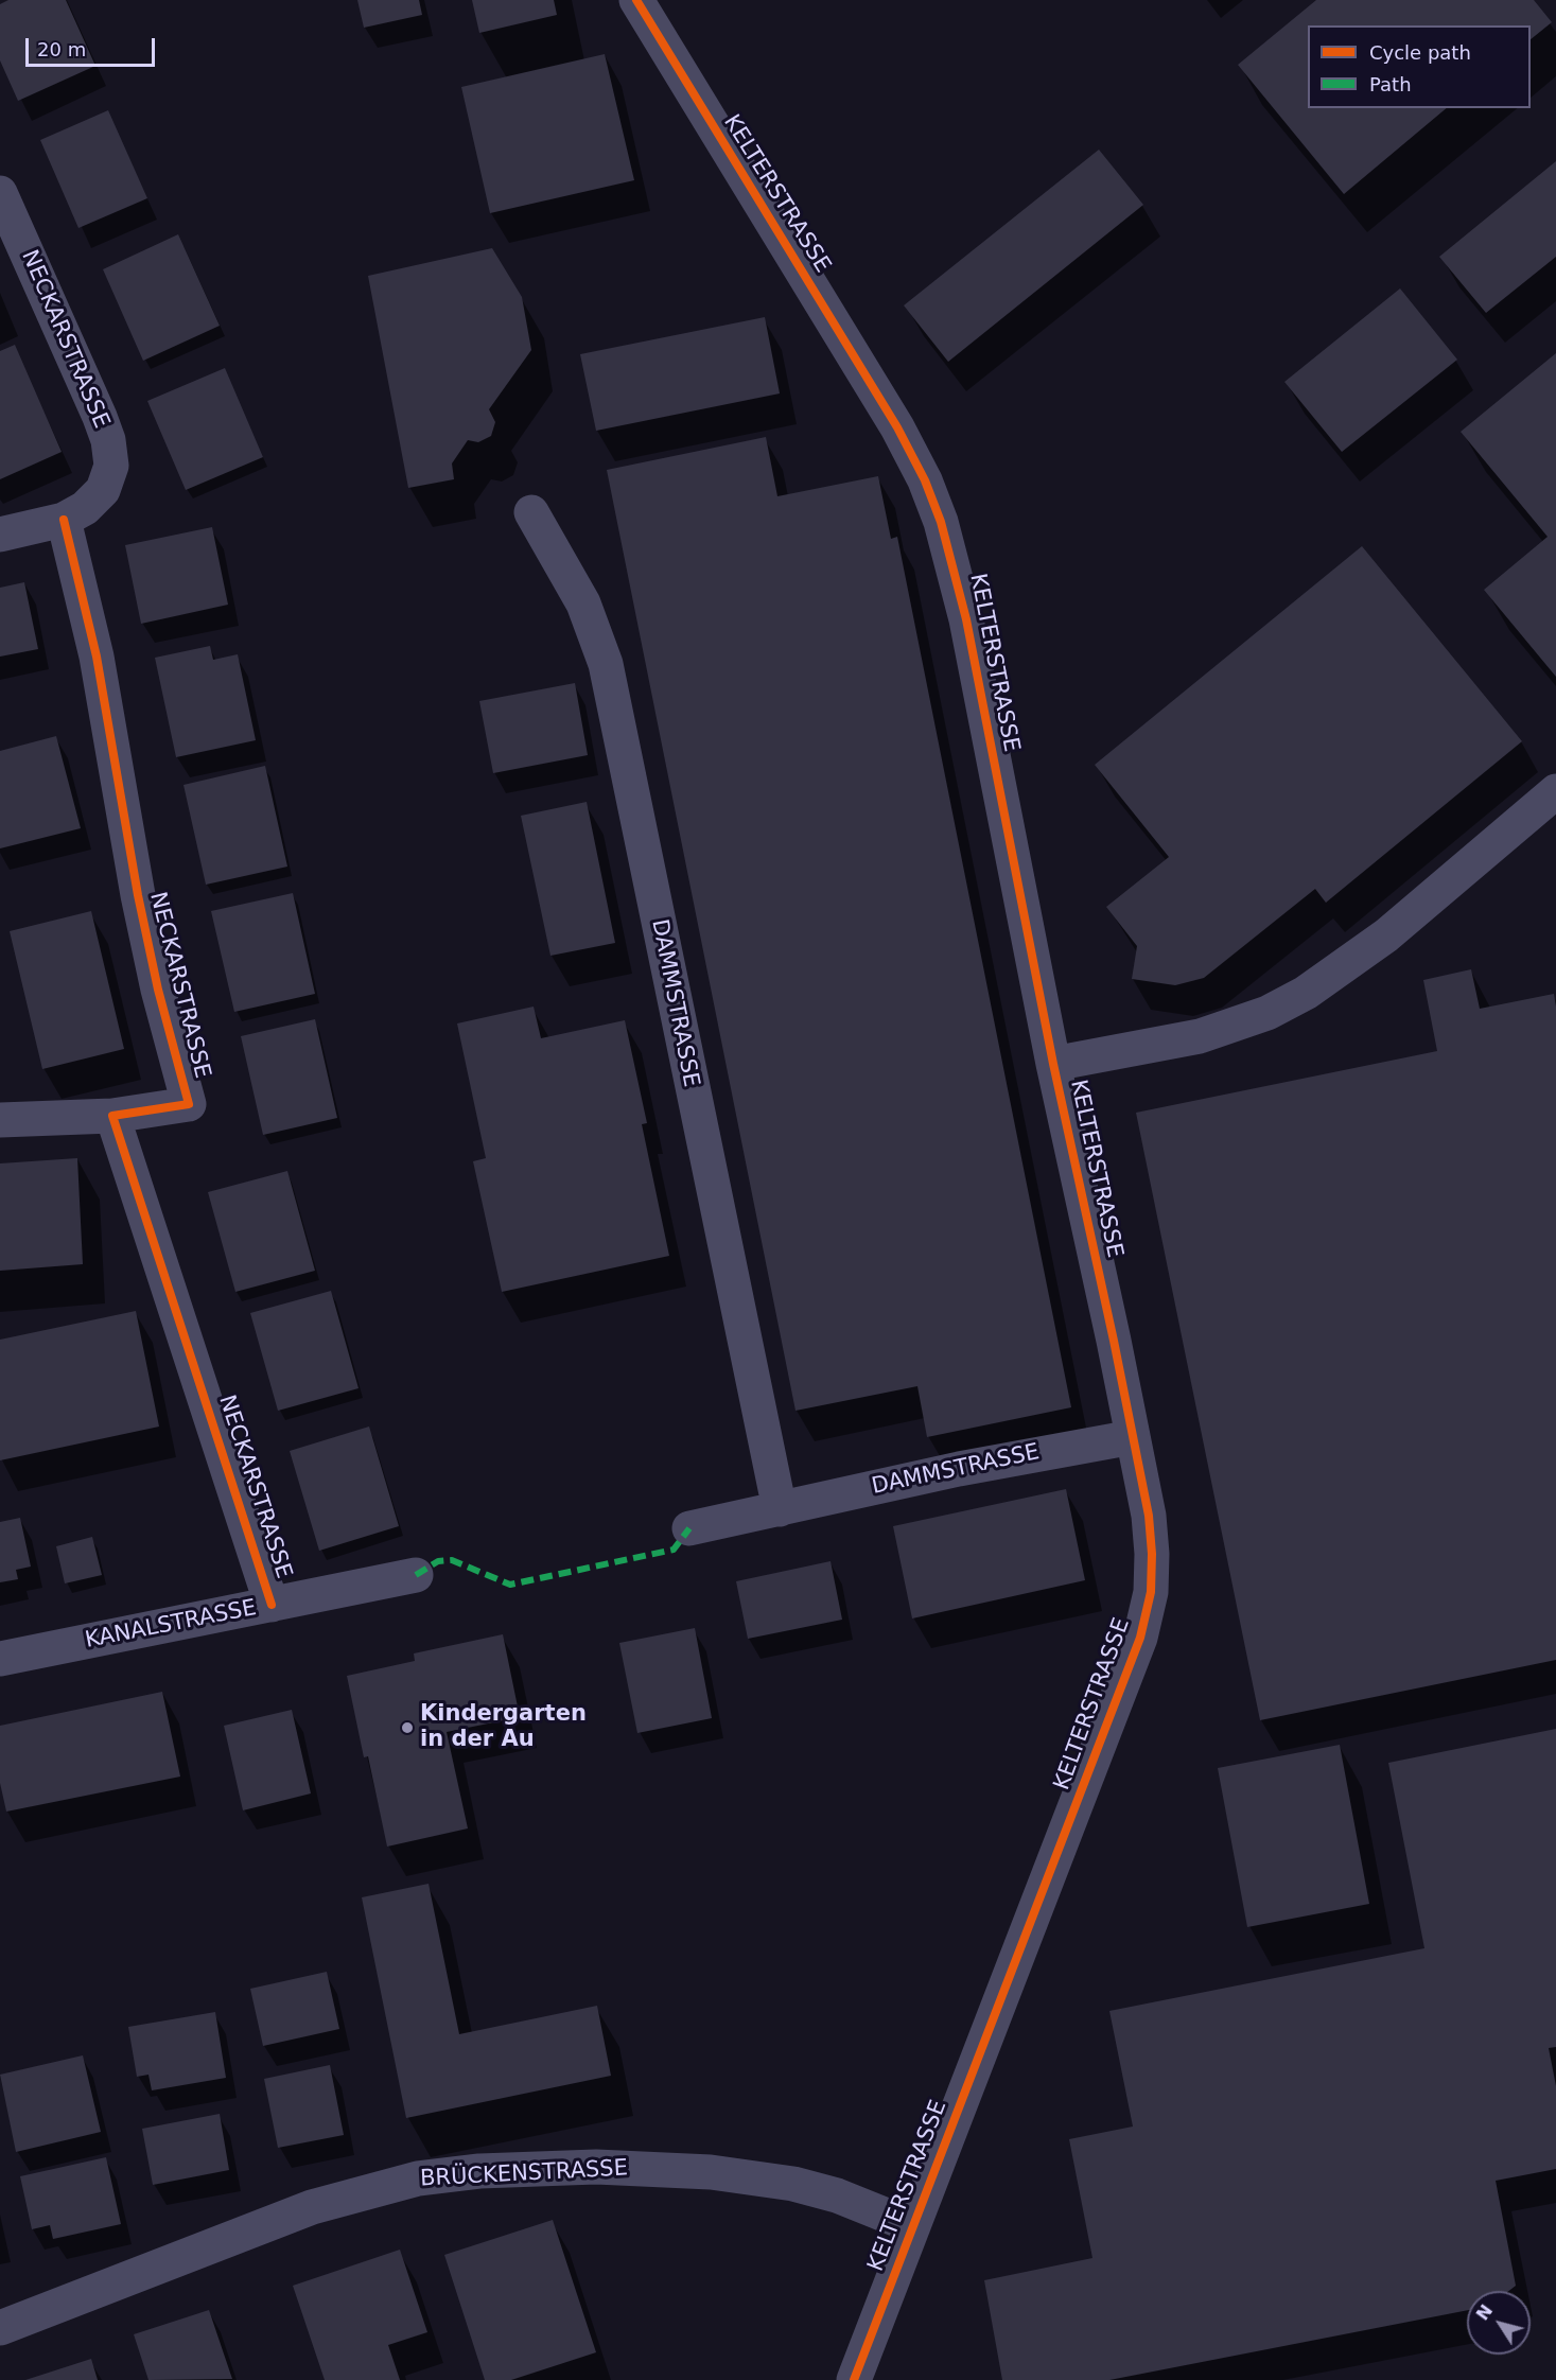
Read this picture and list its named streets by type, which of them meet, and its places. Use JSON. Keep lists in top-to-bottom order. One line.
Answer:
{"streets":{"street":["KELTERSTRASSE","NECKARSTRASSE","DAMMSTRASSE","KANALSTRASSE","BRÜCKENSTRASSE"]},"crossings":[["KELTERSTRASSE","DAMMSTRASSE"],["KELTERSTRASSE","BRÜCKENSTRASSE"],["NECKARSTRASSE","KANALSTRASSE"]],"places":["Kindergarten in der Au"],"legend":["Cycle path","Path"],"scale_bar":"20 m","north":"top left"}
